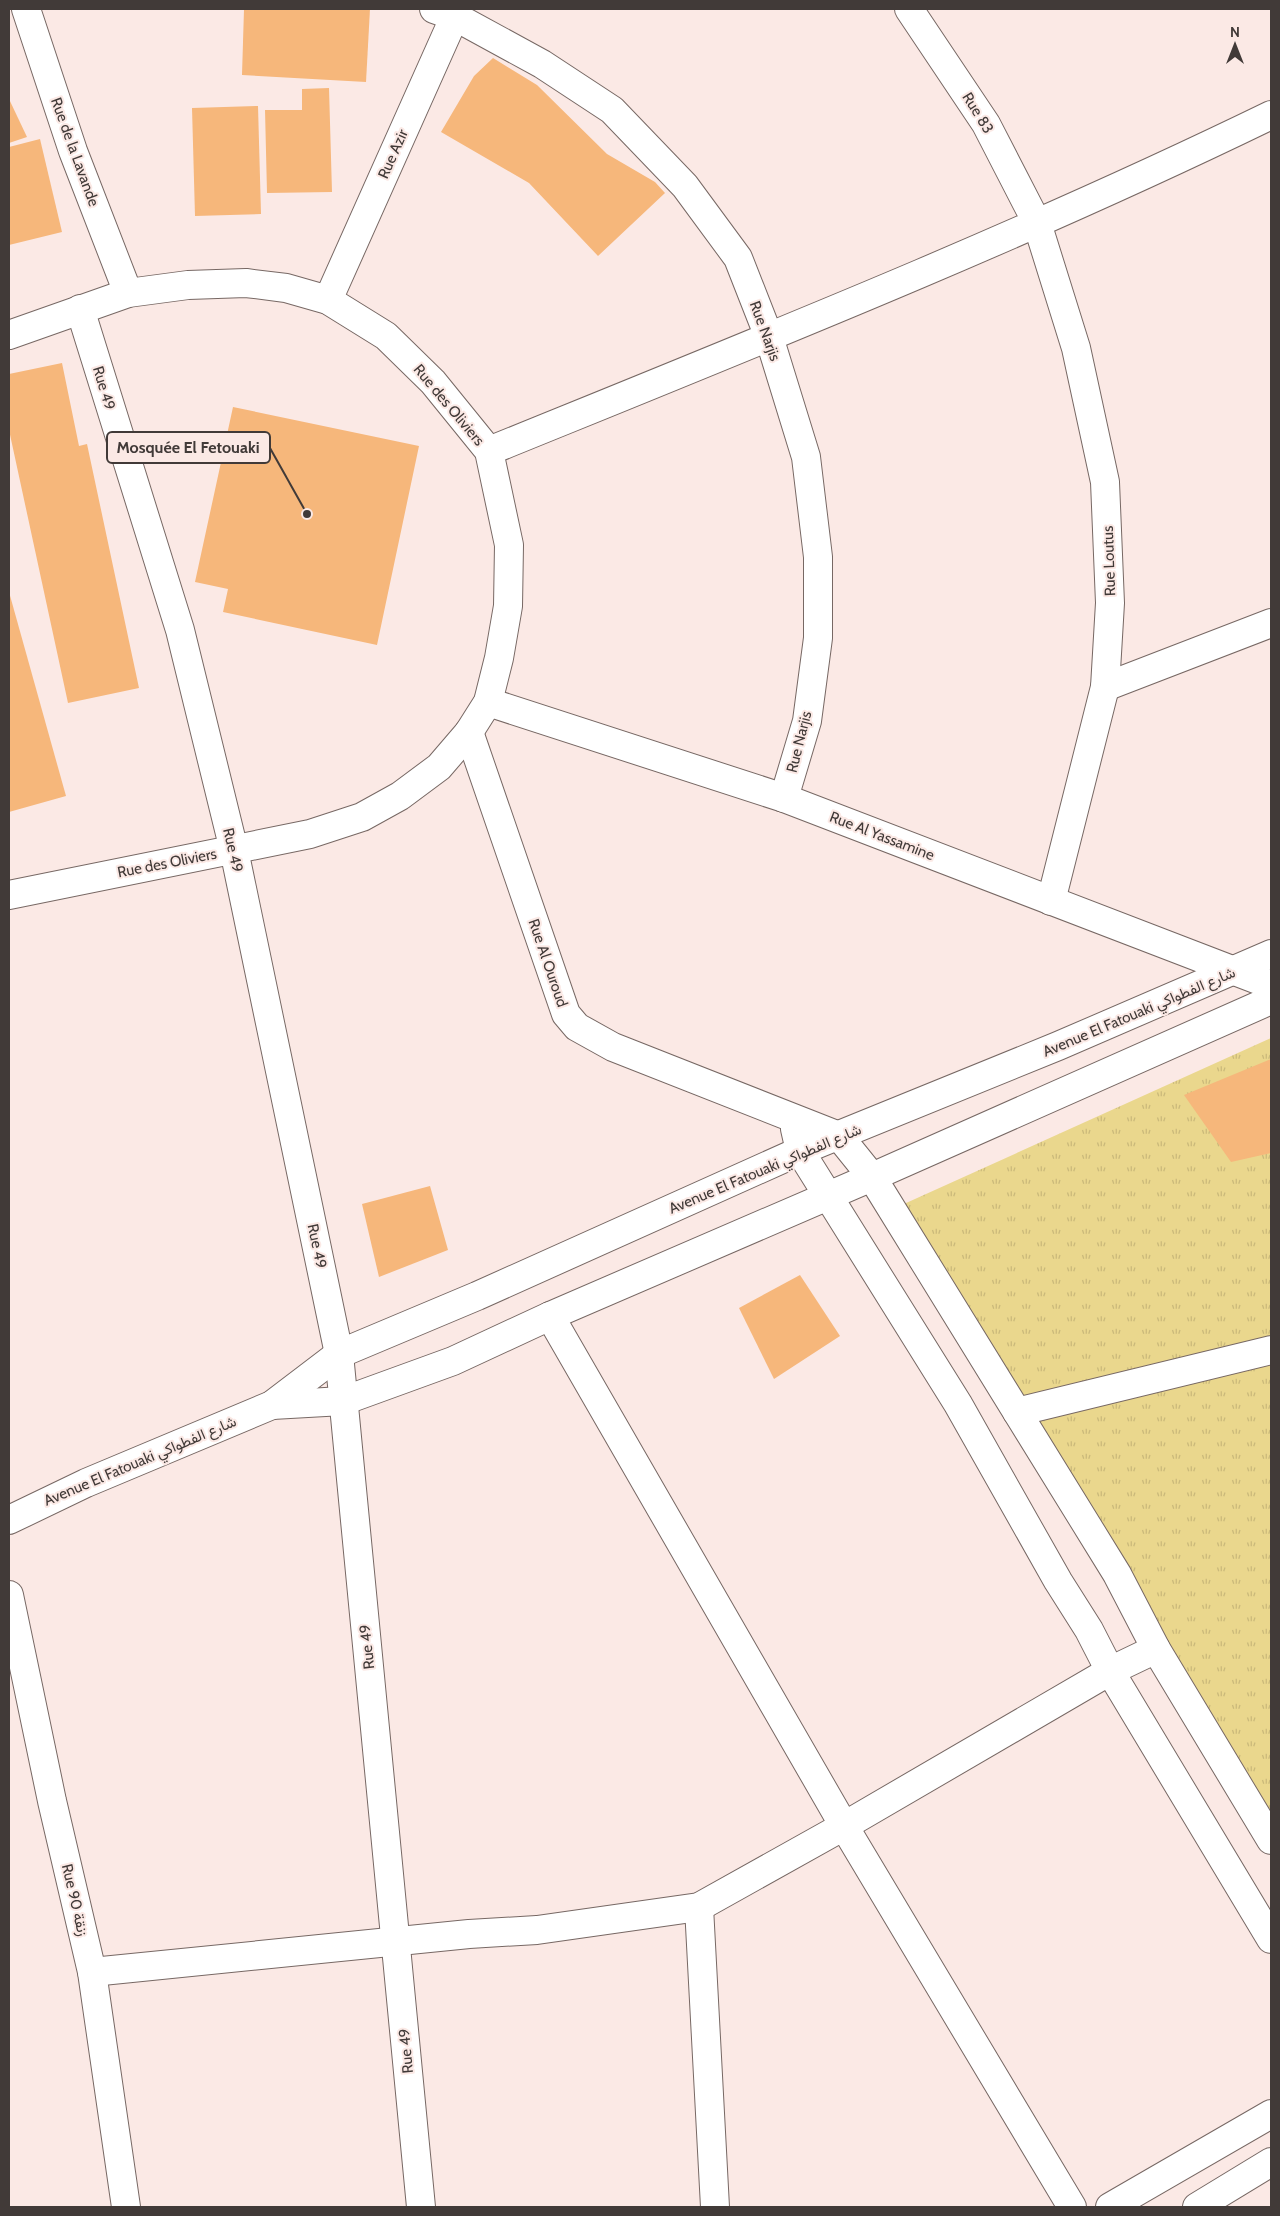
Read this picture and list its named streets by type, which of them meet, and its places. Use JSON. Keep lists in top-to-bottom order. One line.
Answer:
{"streets":{"street":["Rue 83","Rue de la Lavande","Rue Azir","Rue Narjis","Rue 49","Rue des Oliviers","Rue Loutus","Rue Al Yassamine","Rue Al Ouroud","Avenue El Fatouaki شارع الفطواكي","Rue 90 زنقة"]},"crossings":[["Rue 83","Rue Loutus"],["Rue de la Lavande","Rue des Oliviers"],["Rue Azir","Rue Narjis"],["Rue Azir","Rue des Oliviers"],["Rue Narjis","Rue Al Yassamine"],["Rue 49","Rue des Oliviers"],["Rue 49","Avenue El Fatouaki شارع الفطواكي"],["Rue des Oliviers","Rue Al Yassamine"],["Rue des Oliviers","Rue Al Ouroud"],["Rue Loutus","Rue Al Yassamine"],["Rue Al Yassamine","Avenue El Fatouaki شارع الفطواكي"],["Rue Al Ouroud","Avenue El Fatouaki شارع الفطواكي"]],"places":["Mosquée El Fetouaki"],"north":"top"}
